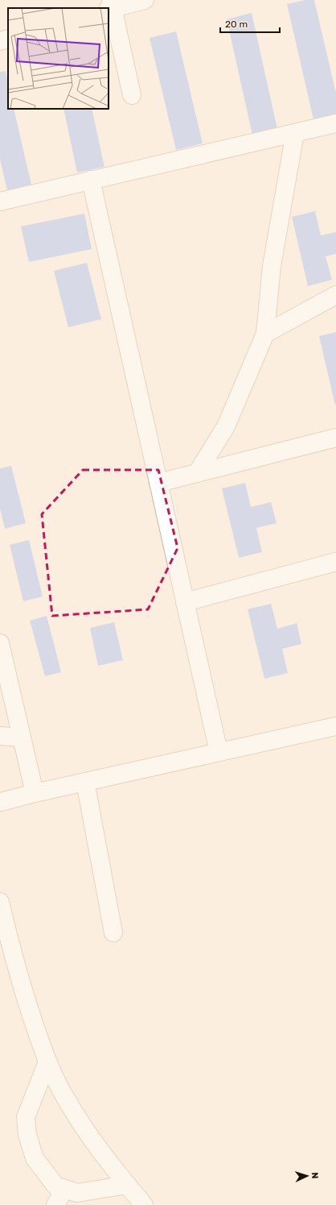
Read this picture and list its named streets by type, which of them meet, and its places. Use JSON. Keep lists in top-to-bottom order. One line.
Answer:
{"scale_bar":"20 m","north":"right"}
